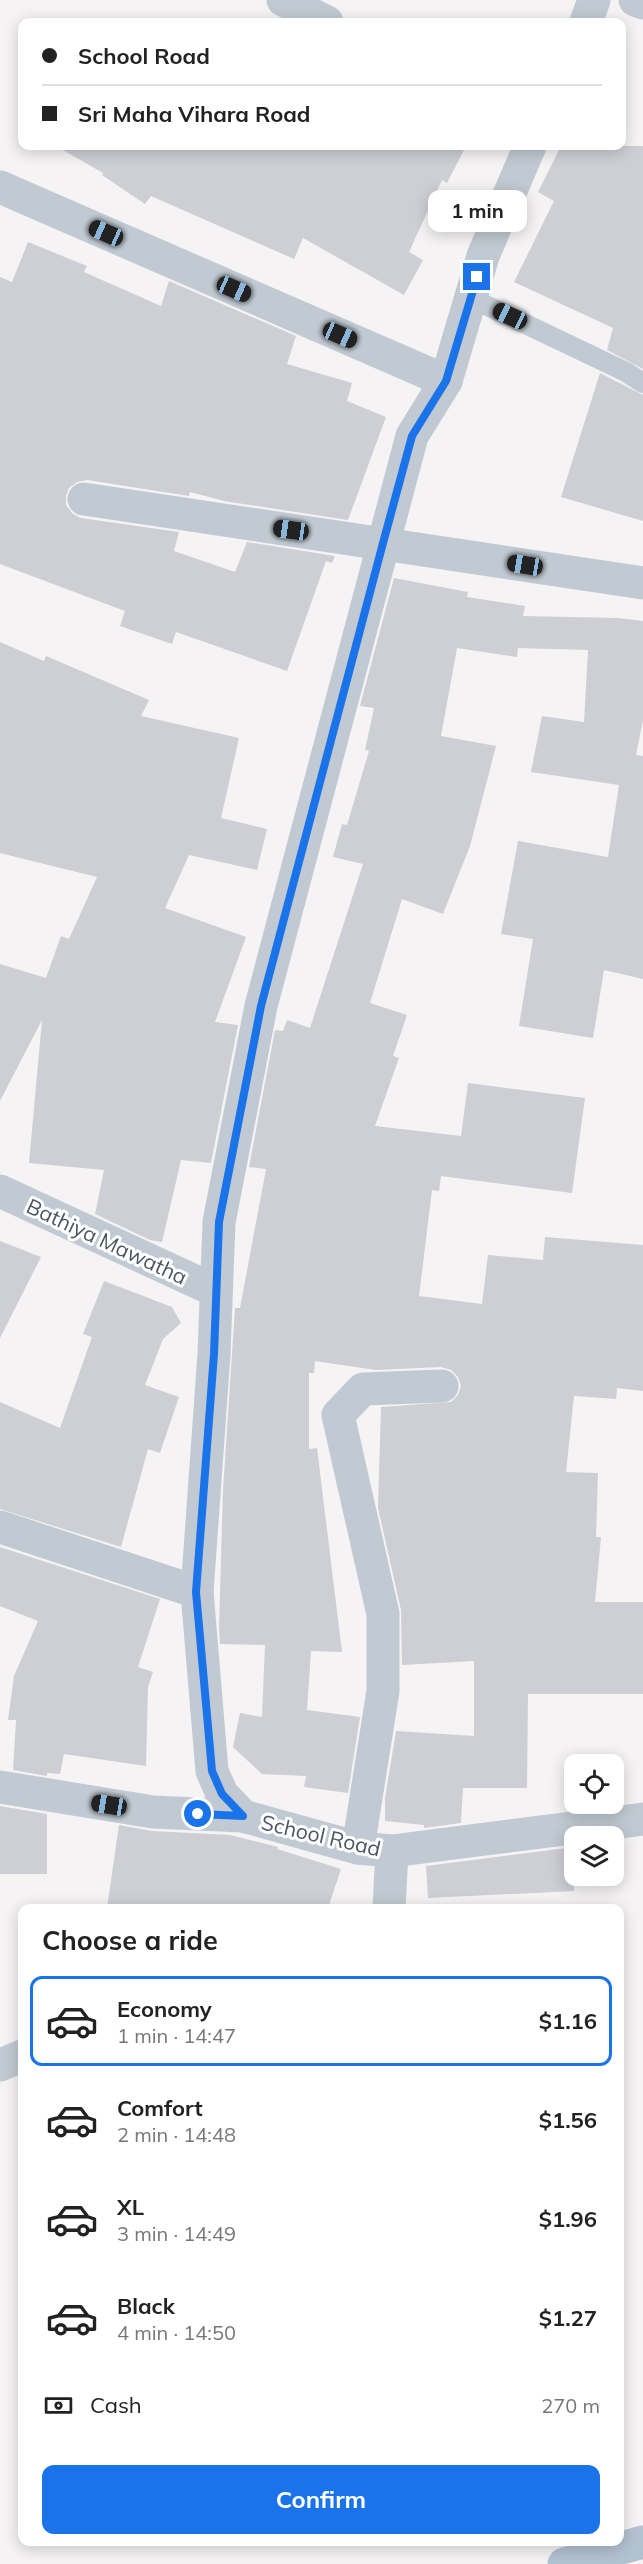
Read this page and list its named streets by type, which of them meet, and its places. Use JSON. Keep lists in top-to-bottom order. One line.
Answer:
{"streets":{"street":["Bathiya Mawatha","School Road"]},"page":{"banner":["School Road","Sri Maha Vihara Road"],"bubble":"1 min","heading":"Choose a ride","list":[{"name":"Economy","note":"1 min · 14:47","value":"$1.16"},{"name":"Comfort","note":"2 min · 14:48","value":"$1.56"},{"name":"XL","note":"3 min · 14:49","value":"$1.96"},{"name":"Black","note":"4 min · 14:50","value":"$1.27"}],"pay":["Cash","270 m"],"buttons":"Confirm"}}
